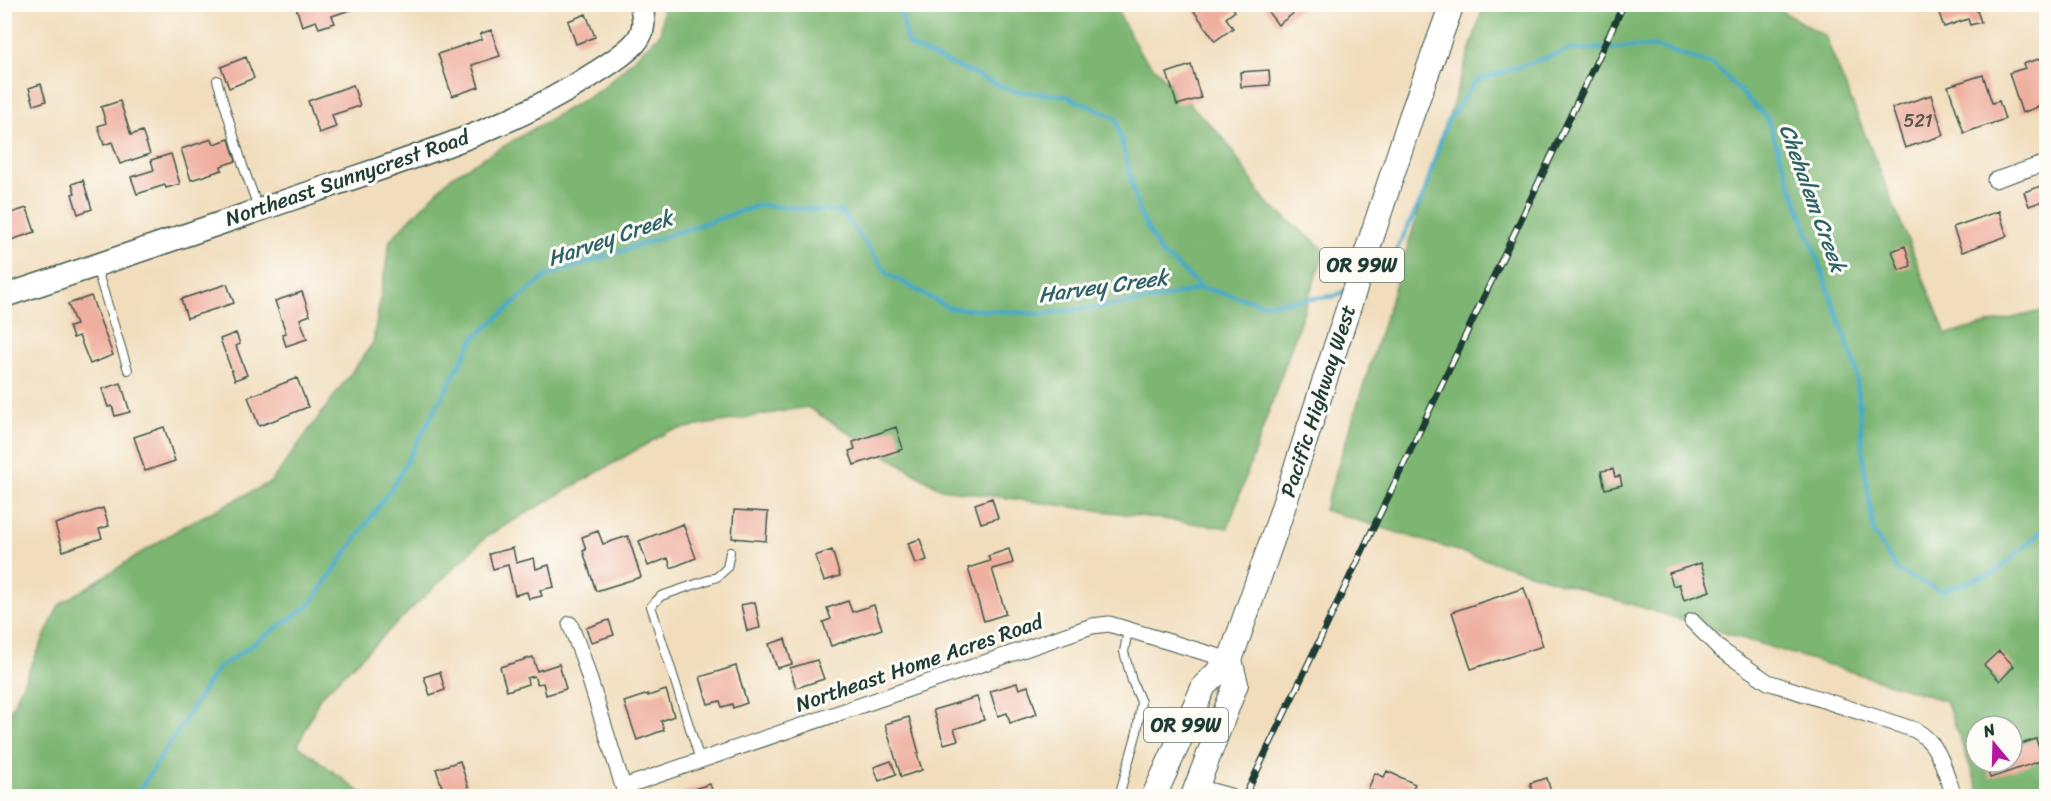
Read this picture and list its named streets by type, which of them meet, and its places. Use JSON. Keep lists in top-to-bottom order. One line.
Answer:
{"streets":{"main road":["OR 99W","Pacific Highway West"],"street":["Northeast Sunnycrest Road","Northeast Home Acres Road"]},"crossings":[["Pacific Highway West","Northeast Home Acres Road"]],"water":["Chehalem Creek","Harvey Creek"],"house_numbers":["521"],"north":"top"}
